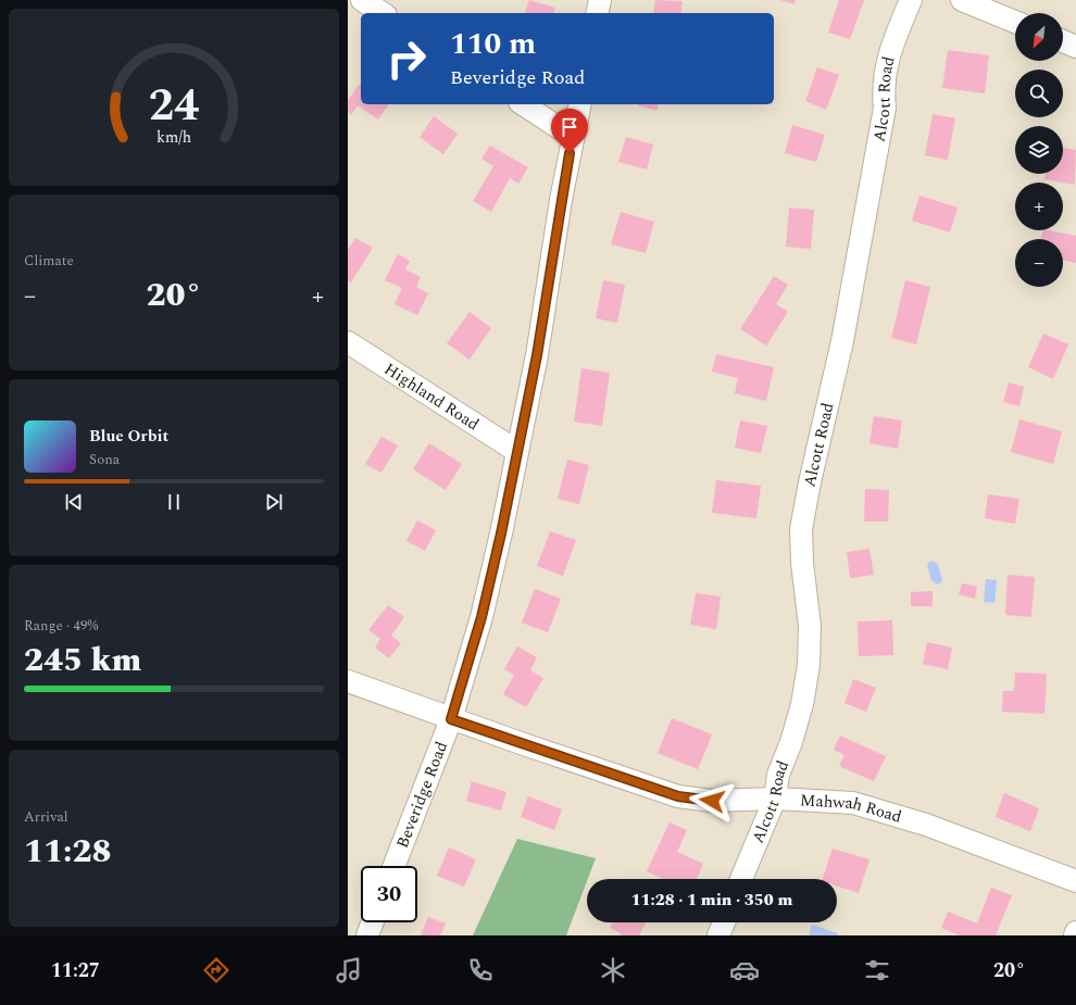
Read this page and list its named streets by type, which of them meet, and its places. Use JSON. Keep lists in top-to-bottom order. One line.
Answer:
{"streets":{"street":["Alcott Road","Highland Road","Beveridge Road","Mahwah Road"]},"crossings":[["Alcott Road","Mahwah Road"],["Highland Road","Beveridge Road"],["Beveridge Road","Mahwah Road"]],"north":"bottom left","page":{"map_buttons":["+","−"],"turn":["110 m","Beveridge Road"],"tile":["Climate",["Range · 49%","245 km"],["Arrival","11:28"]],"heat":["−","20°","+"],"song":["Blue Orbit","Sona"],"limit":"30","trip":"11:28 · 1 min · 350 m","tabs":["11:27","20°"],"gauge":["24","km/h"]}}
